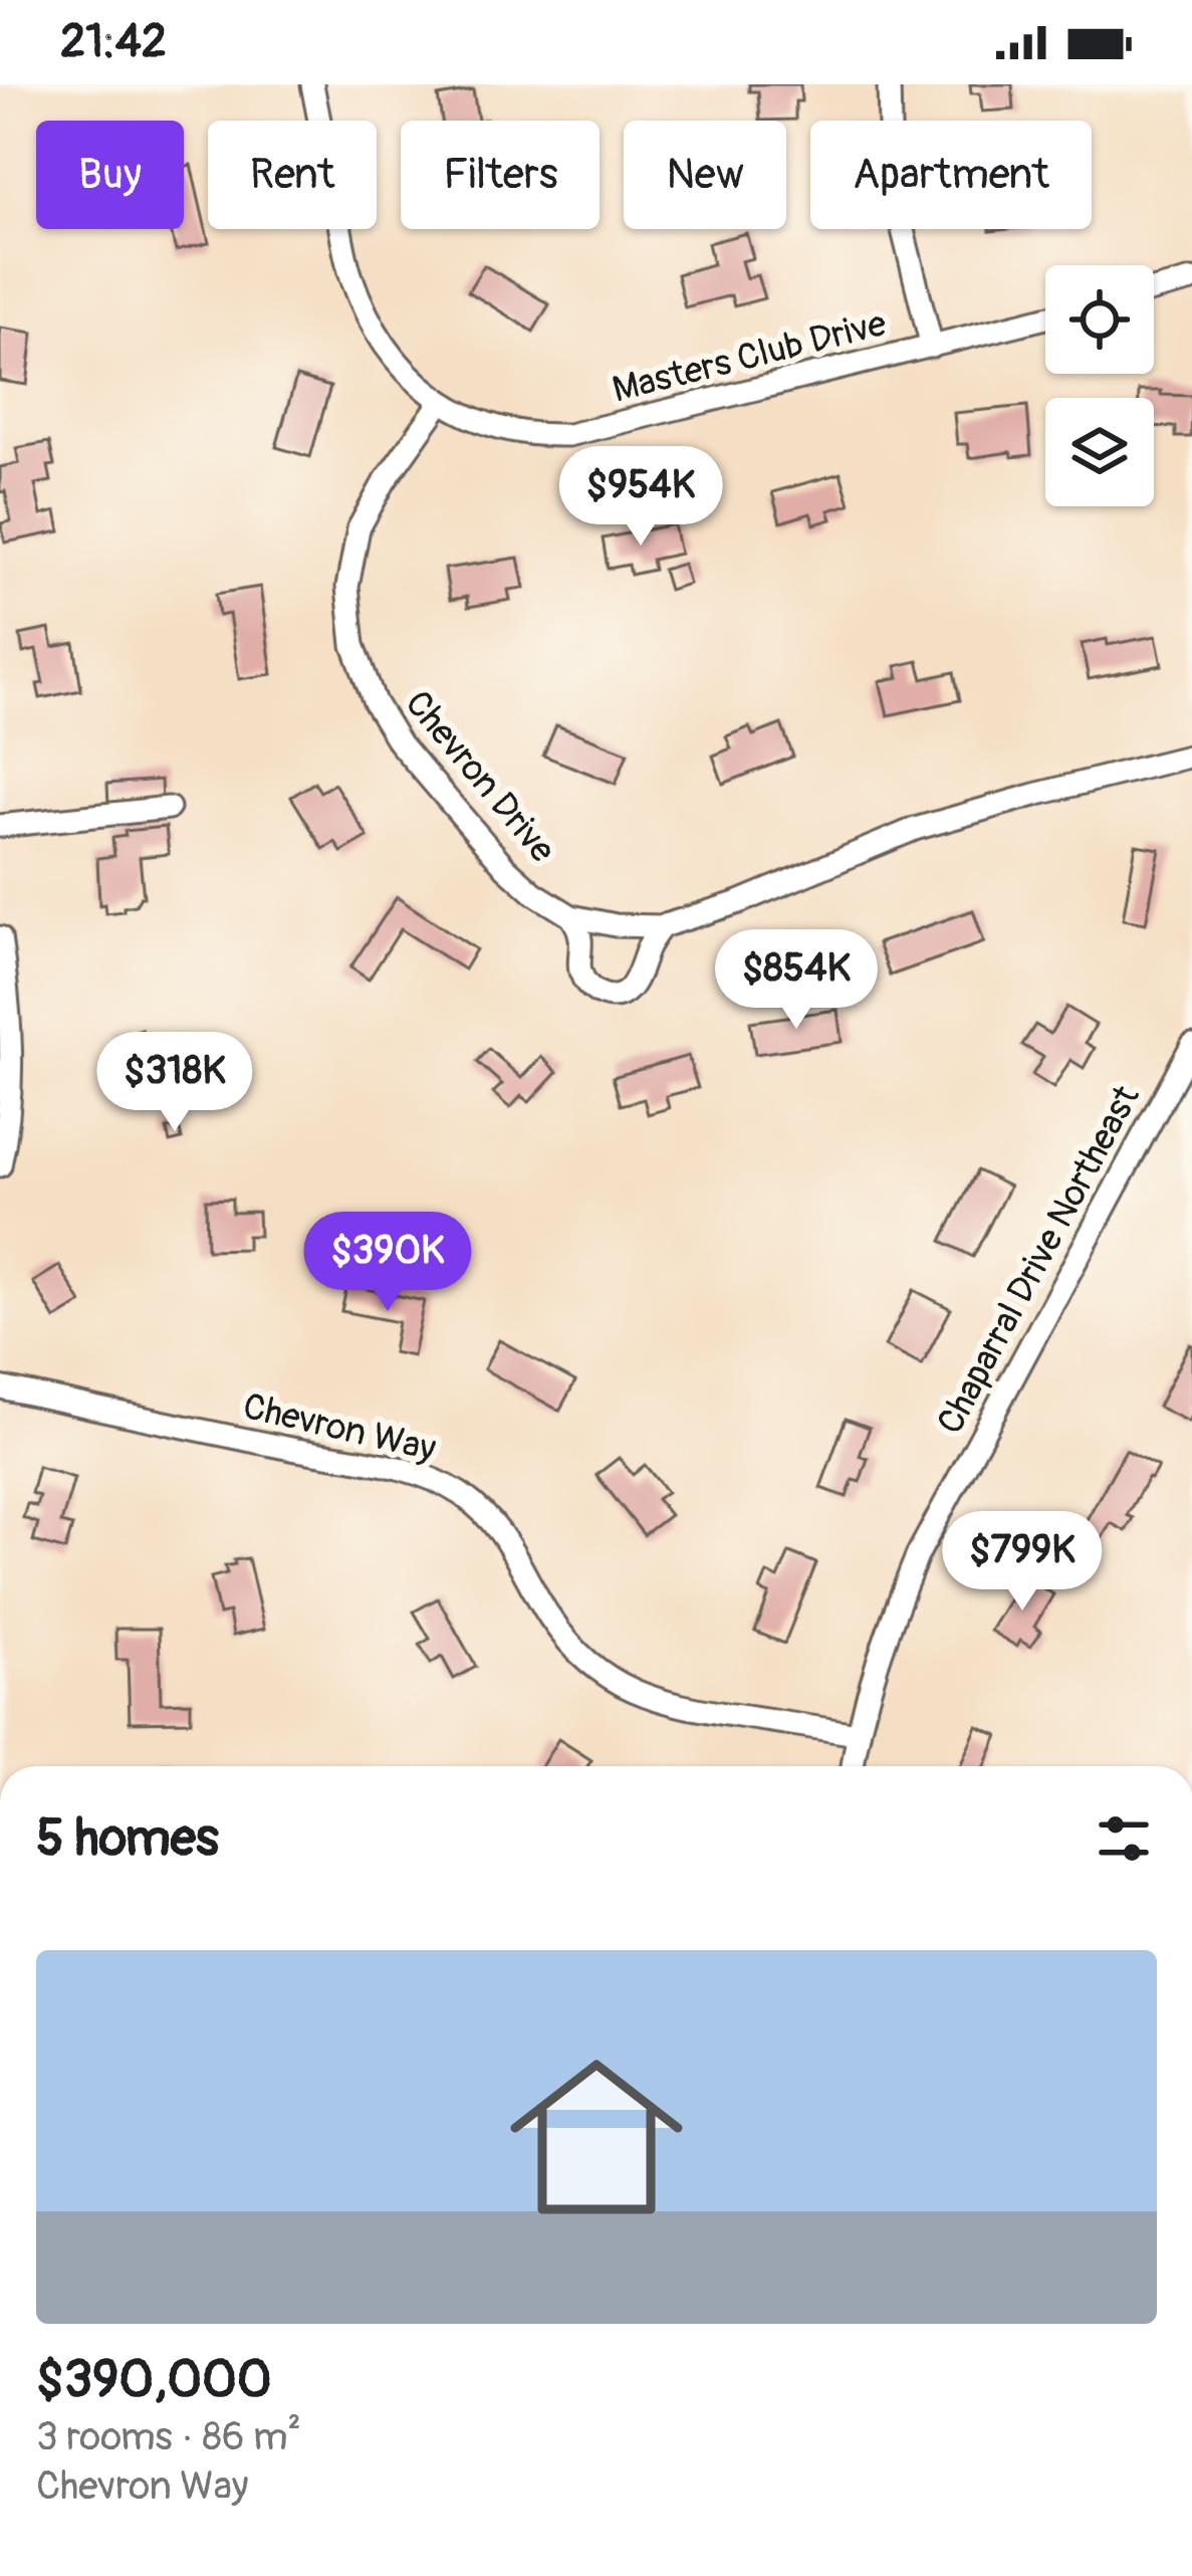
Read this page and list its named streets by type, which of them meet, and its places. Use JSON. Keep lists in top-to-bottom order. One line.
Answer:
{"streets":{"street":["Masters Club Drive","Chevron Drive","Chaparral Drive Northeast","Chevron Way"]},"crossings":[["Masters Club Drive","Chevron Drive"],["Chaparral Drive Northeast","Chevron Way"]],"page":{"status":"21:42","chip":["Buy","Rent","Filters","New","Apartment"],"price":["$954K","$854K","$318K","$390K","$799K"],"heading":"5 homes","list":[{"name":"$390,000","note":"3 rooms · 86 m² · Chevron Way"}]}}
